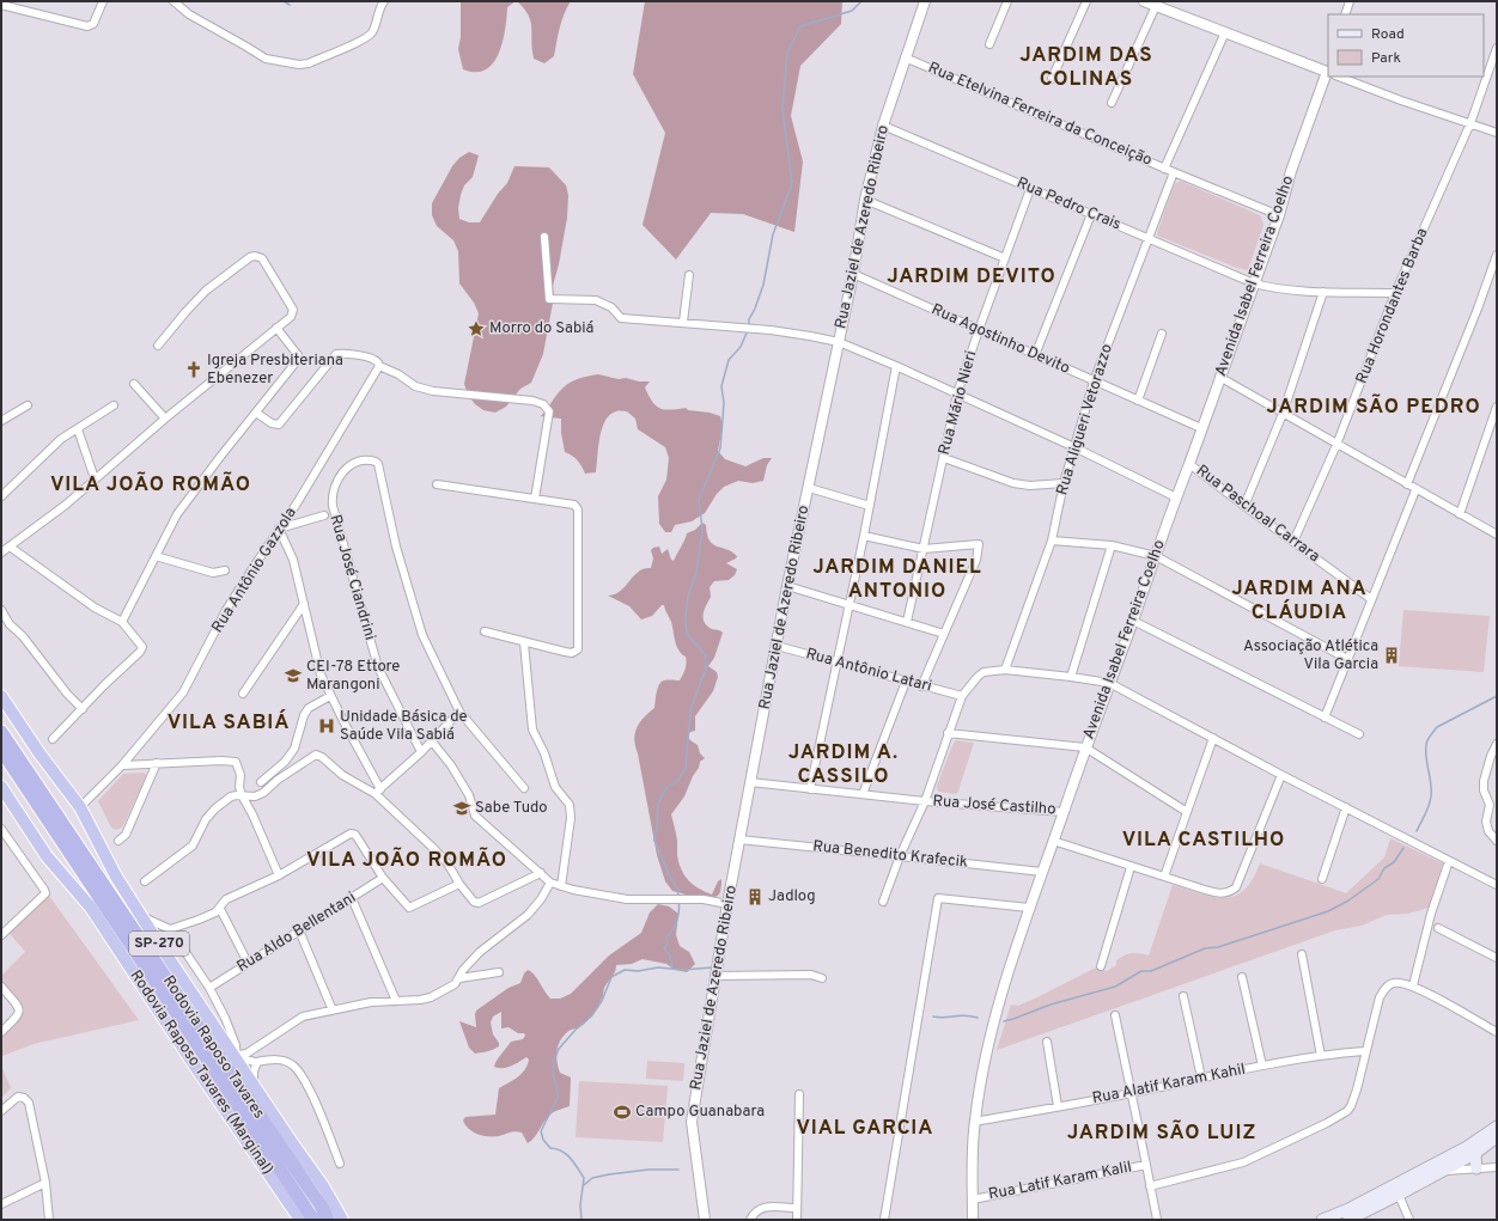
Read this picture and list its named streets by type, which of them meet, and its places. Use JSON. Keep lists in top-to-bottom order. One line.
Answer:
{"streets":{"highway":["SP-270","Rodovia Raposo Tavares","Rodovia Raposo Tavares (Marginal)"],"street":["Rua Etelvina Ferreira da Conceição","Rua Pedro Crais","Rua Jaziel de Azeredo Ribeiro","Avenida Isabel Ferreira Coelho","Rua Horondantes Barba","Rua Agostinho Devito","Rua Mário Nieri","Rua Aligueri Vetorazzo","Rua Paschoal Carrara","Rua Antônio Gazzola","Rua José Ciandrini","Rua Antônio Latari","Rua José Castilho","Rua Benedito Krafecik","Rua Aldo Bellentani","Rua Alatif Karam Kahil","Rua Latif Karam Kalil"]},"crossings":[["Rua Etelvina Ferreira da Conceição","Rua Jaziel de Azeredo Ribeiro"],["Rua Etelvina Ferreira da Conceição","Avenida Isabel Ferreira Coelho"],["Rua Etelvina Ferreira da Conceição","Rua Aligueri Vetorazzo"],["Rua Pedro Crais","Rua Jaziel de Azeredo Ribeiro"],["Rua Pedro Crais","Avenida Isabel Ferreira Coelho"],["Rua Pedro Crais","Rua Horondantes Barba"],["Rua Pedro Crais","Rua Mário Nieri"],["Rua Pedro Crais","Rua Aligueri Vetorazzo"],["Rua Jaziel de Azeredo Ribeiro","Rua Agostinho Devito"],["Rua Jaziel de Azeredo Ribeiro","Rua Antônio Latari"],["Rua Jaziel de Azeredo Ribeiro","Rua José Castilho"],["Rua Jaziel de Azeredo Ribeiro","Rua Benedito Krafecik"],["Avenida Isabel Ferreira Coelho","Rua Agostinho Devito"],["Avenida Isabel Ferreira Coelho","Rua Paschoal Carrara"],["Avenida Isabel Ferreira Coelho","Rua José Castilho"],["Avenida Isabel Ferreira Coelho","Rua Benedito Krafecik"],["Avenida Isabel Ferreira Coelho","Rua Alatif Karam Kahil"],["Avenida Isabel Ferreira Coelho","Rua Latif Karam Kalil"],["Rua Horondantes Barba","Rua Paschoal Carrara"],["Rua Agostinho Devito","Rua Mário Nieri"],["Rua Agostinho Devito","Rua Aligueri Vetorazzo"],["Rua Antônio Gazzola","SP-270"]],"districts":["JARDIM DAS COLINAS","JARDIM DEVITO","JARDIM SÃO PEDRO","VILA JOÃO ROMÃO","JARDIM DANIEL ANTONIO","JARDIM ANA CLÁUDIA","VILA SABIÁ","JARDIM A. CASSILO","VILA CASTILHO","VILA JOÃO ROMÃO","VIAL GARCIA","JARDIM SÃO LUIZ"],"places":{"place":["Morro do Sabiá"],"church":["Igreja Presbiteriana Ebenezer"],"building":["Associação Atlética Vila Garcia","Jadlog"],"school or university":["CEI-78 Ettore Marangoni","Sabe Tudo"],"hospital":["Unidade Básica de Saúde Vila Sabiá"],"sports":["Campo Guanabara"]},"legend":["Road","Park"]}
